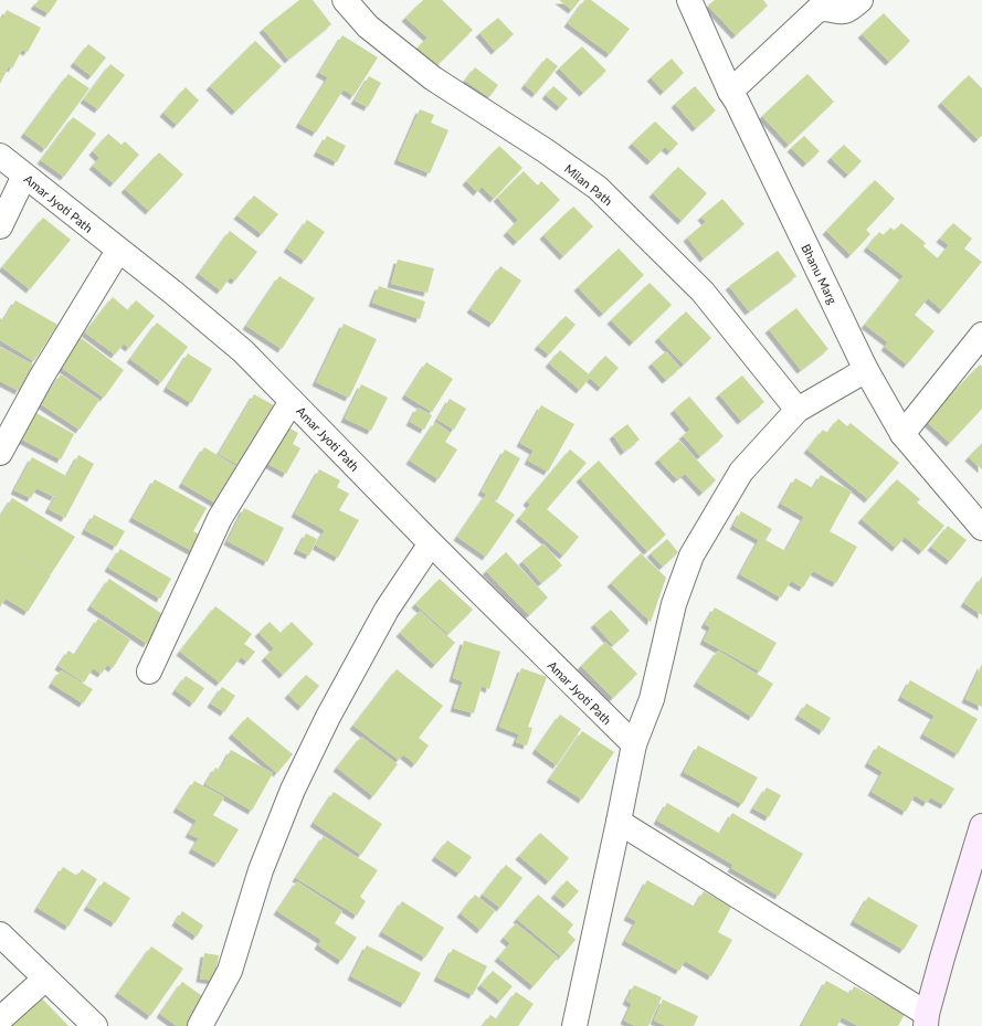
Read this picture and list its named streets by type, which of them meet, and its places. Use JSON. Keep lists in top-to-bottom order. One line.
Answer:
{"streets":{"street":["Milan Path","Amar Jyoti Path","Bhanu Marg"]}}
